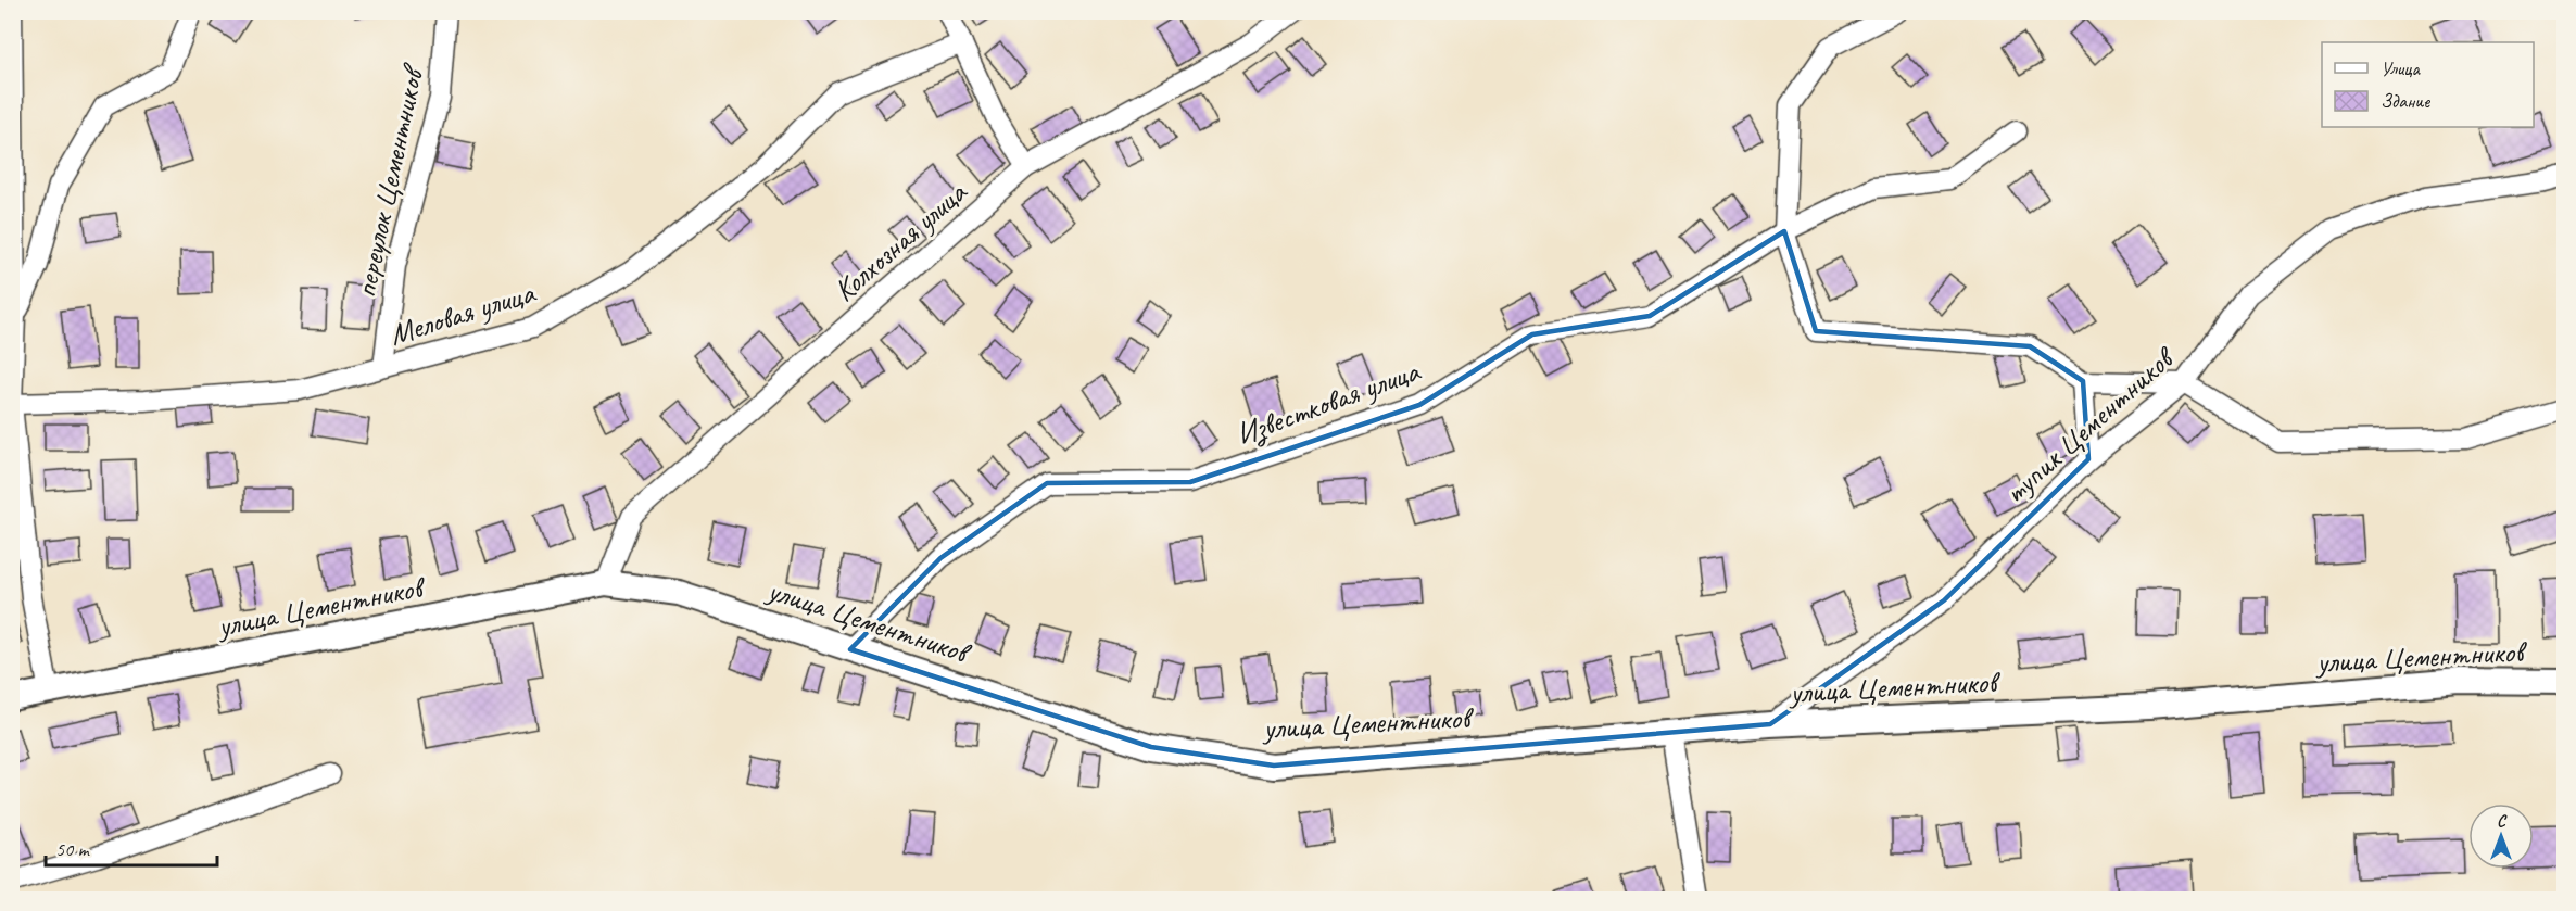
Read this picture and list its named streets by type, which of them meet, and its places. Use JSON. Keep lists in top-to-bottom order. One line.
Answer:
{"streets":{"street":["переулок Цементников","Колхозная улица","Меловая улица","Известковая улица","тупик Цементников","улица Цементников"]},"crossings":[["переулок Цементников","Меловая улица"],["Колхозная улица","улица Цементников"],["Известковая улица","улица Цементников"],["тупик Цементников","улица Цементников"]],"legend":["Улица","Здание"],"scale_bar":"50 m","north":"top"}
